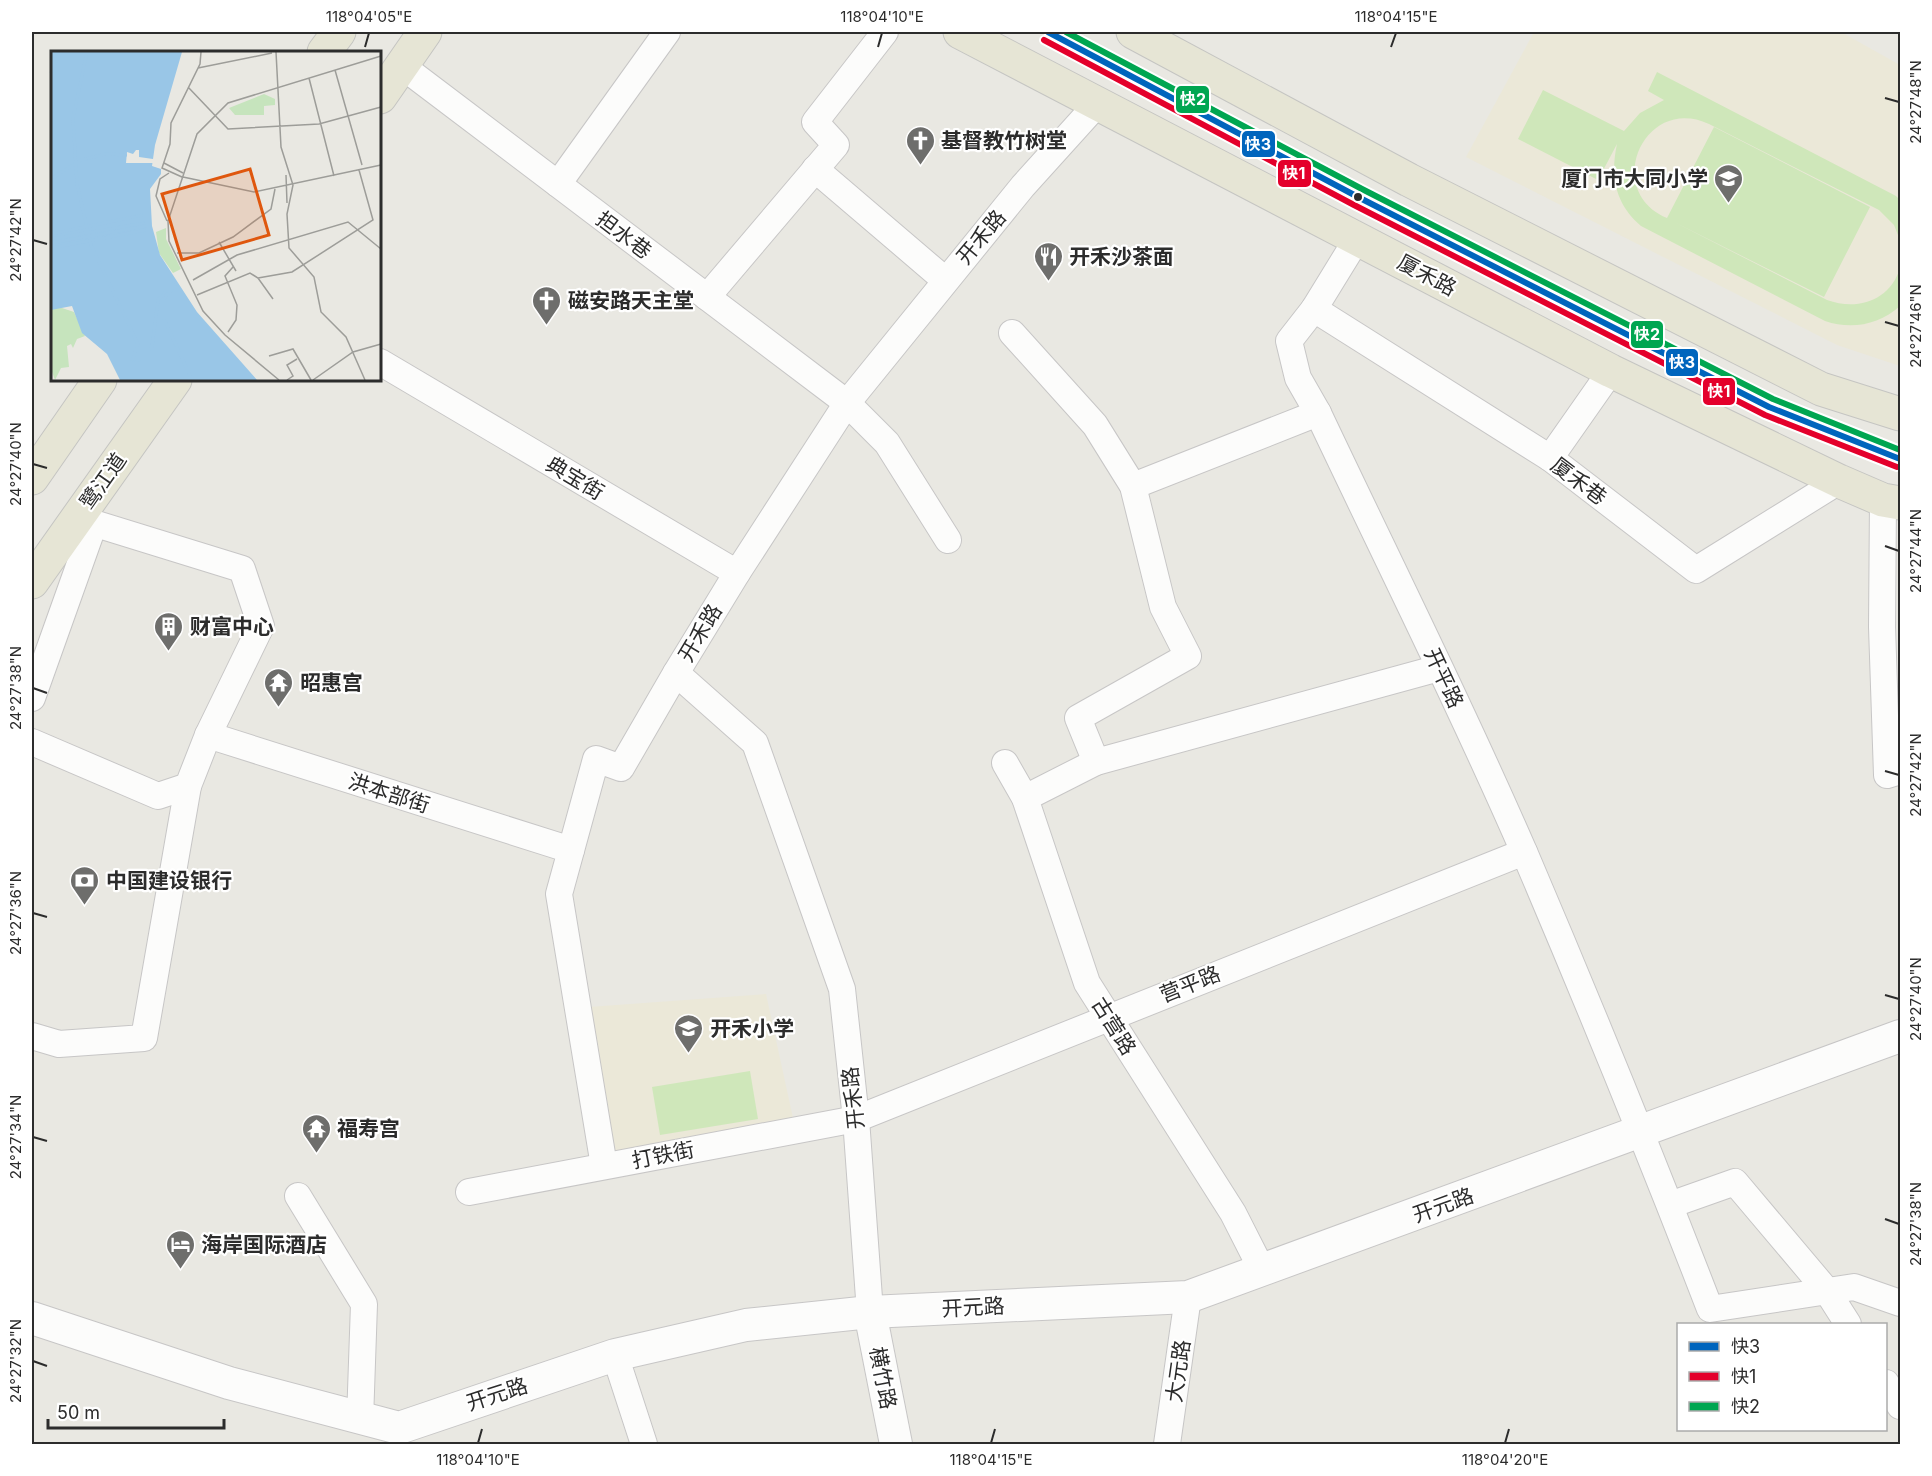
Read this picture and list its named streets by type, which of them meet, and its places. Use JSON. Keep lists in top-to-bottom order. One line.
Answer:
{"streets":{"main road":["厦禾路","鹭江道"],"street":["担水巷","开禾路","典宝街","厦禾巷","开平路","洪本部街","营平路","古营路","打铁街","开元路","大元路","横竹路"]},"crossings":[["担水巷","开禾路"],["开禾路","厦禾路"],["开禾路","典宝街"],["开禾路","营平路"],["开禾路","打铁街"],["开禾路","开元路"],["开禾路","横竹路"],["厦禾路","厦禾巷"],["厦禾路","开平路"],["厦禾巷","开平路"],["开平路","营平路"],["开平路","开元路"],["营平路","古营路"],["营平路","打铁街"],["古营路","开元路"],["开元路","大元路"],["开元路","横竹路"]],"places":{"church":["基督教竹树堂","磁安路天主堂"],"school or university":["厦门市大同小学","开禾小学"],"restaurant":["开禾沙茶面"],"building":["财富中心"],"temple":["昭惠宫","福寿宫"],"bank":["中国建设银行"],"hotel":["海岸国际酒店"]},"lines":["transit line 快3","transit line 快2","transit line 快1"],"legend":["快3","快1","快2"],"scale_bar":"50 m","coordinates":["118°04'05\"E","118°04'10\"E","118°04'15\"E","24°27'48\"N","24°27'42\"N","24°27'46\"N","24°27'40\"N","24°27'44\"N","24°27'38\"N","24°27'36\"N","24°27'34\"N","24°27'32\"N","118°04'20\"E"]}
